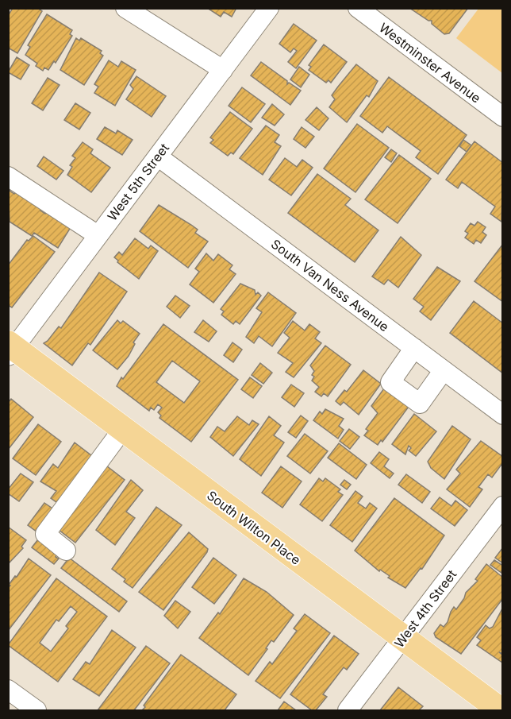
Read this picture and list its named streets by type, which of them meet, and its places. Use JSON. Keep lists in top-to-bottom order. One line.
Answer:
{"streets":{"main road":["South Wilton Place"],"street":["Westminster Avenue","West 5th Street","South Van Ness Avenue","West 4th Street"]},"crossings":[["West 5th Street","South Van Ness Avenue"],["West 5th Street","South Wilton Place"],["South Wilton Place","West 4th Street"]]}
